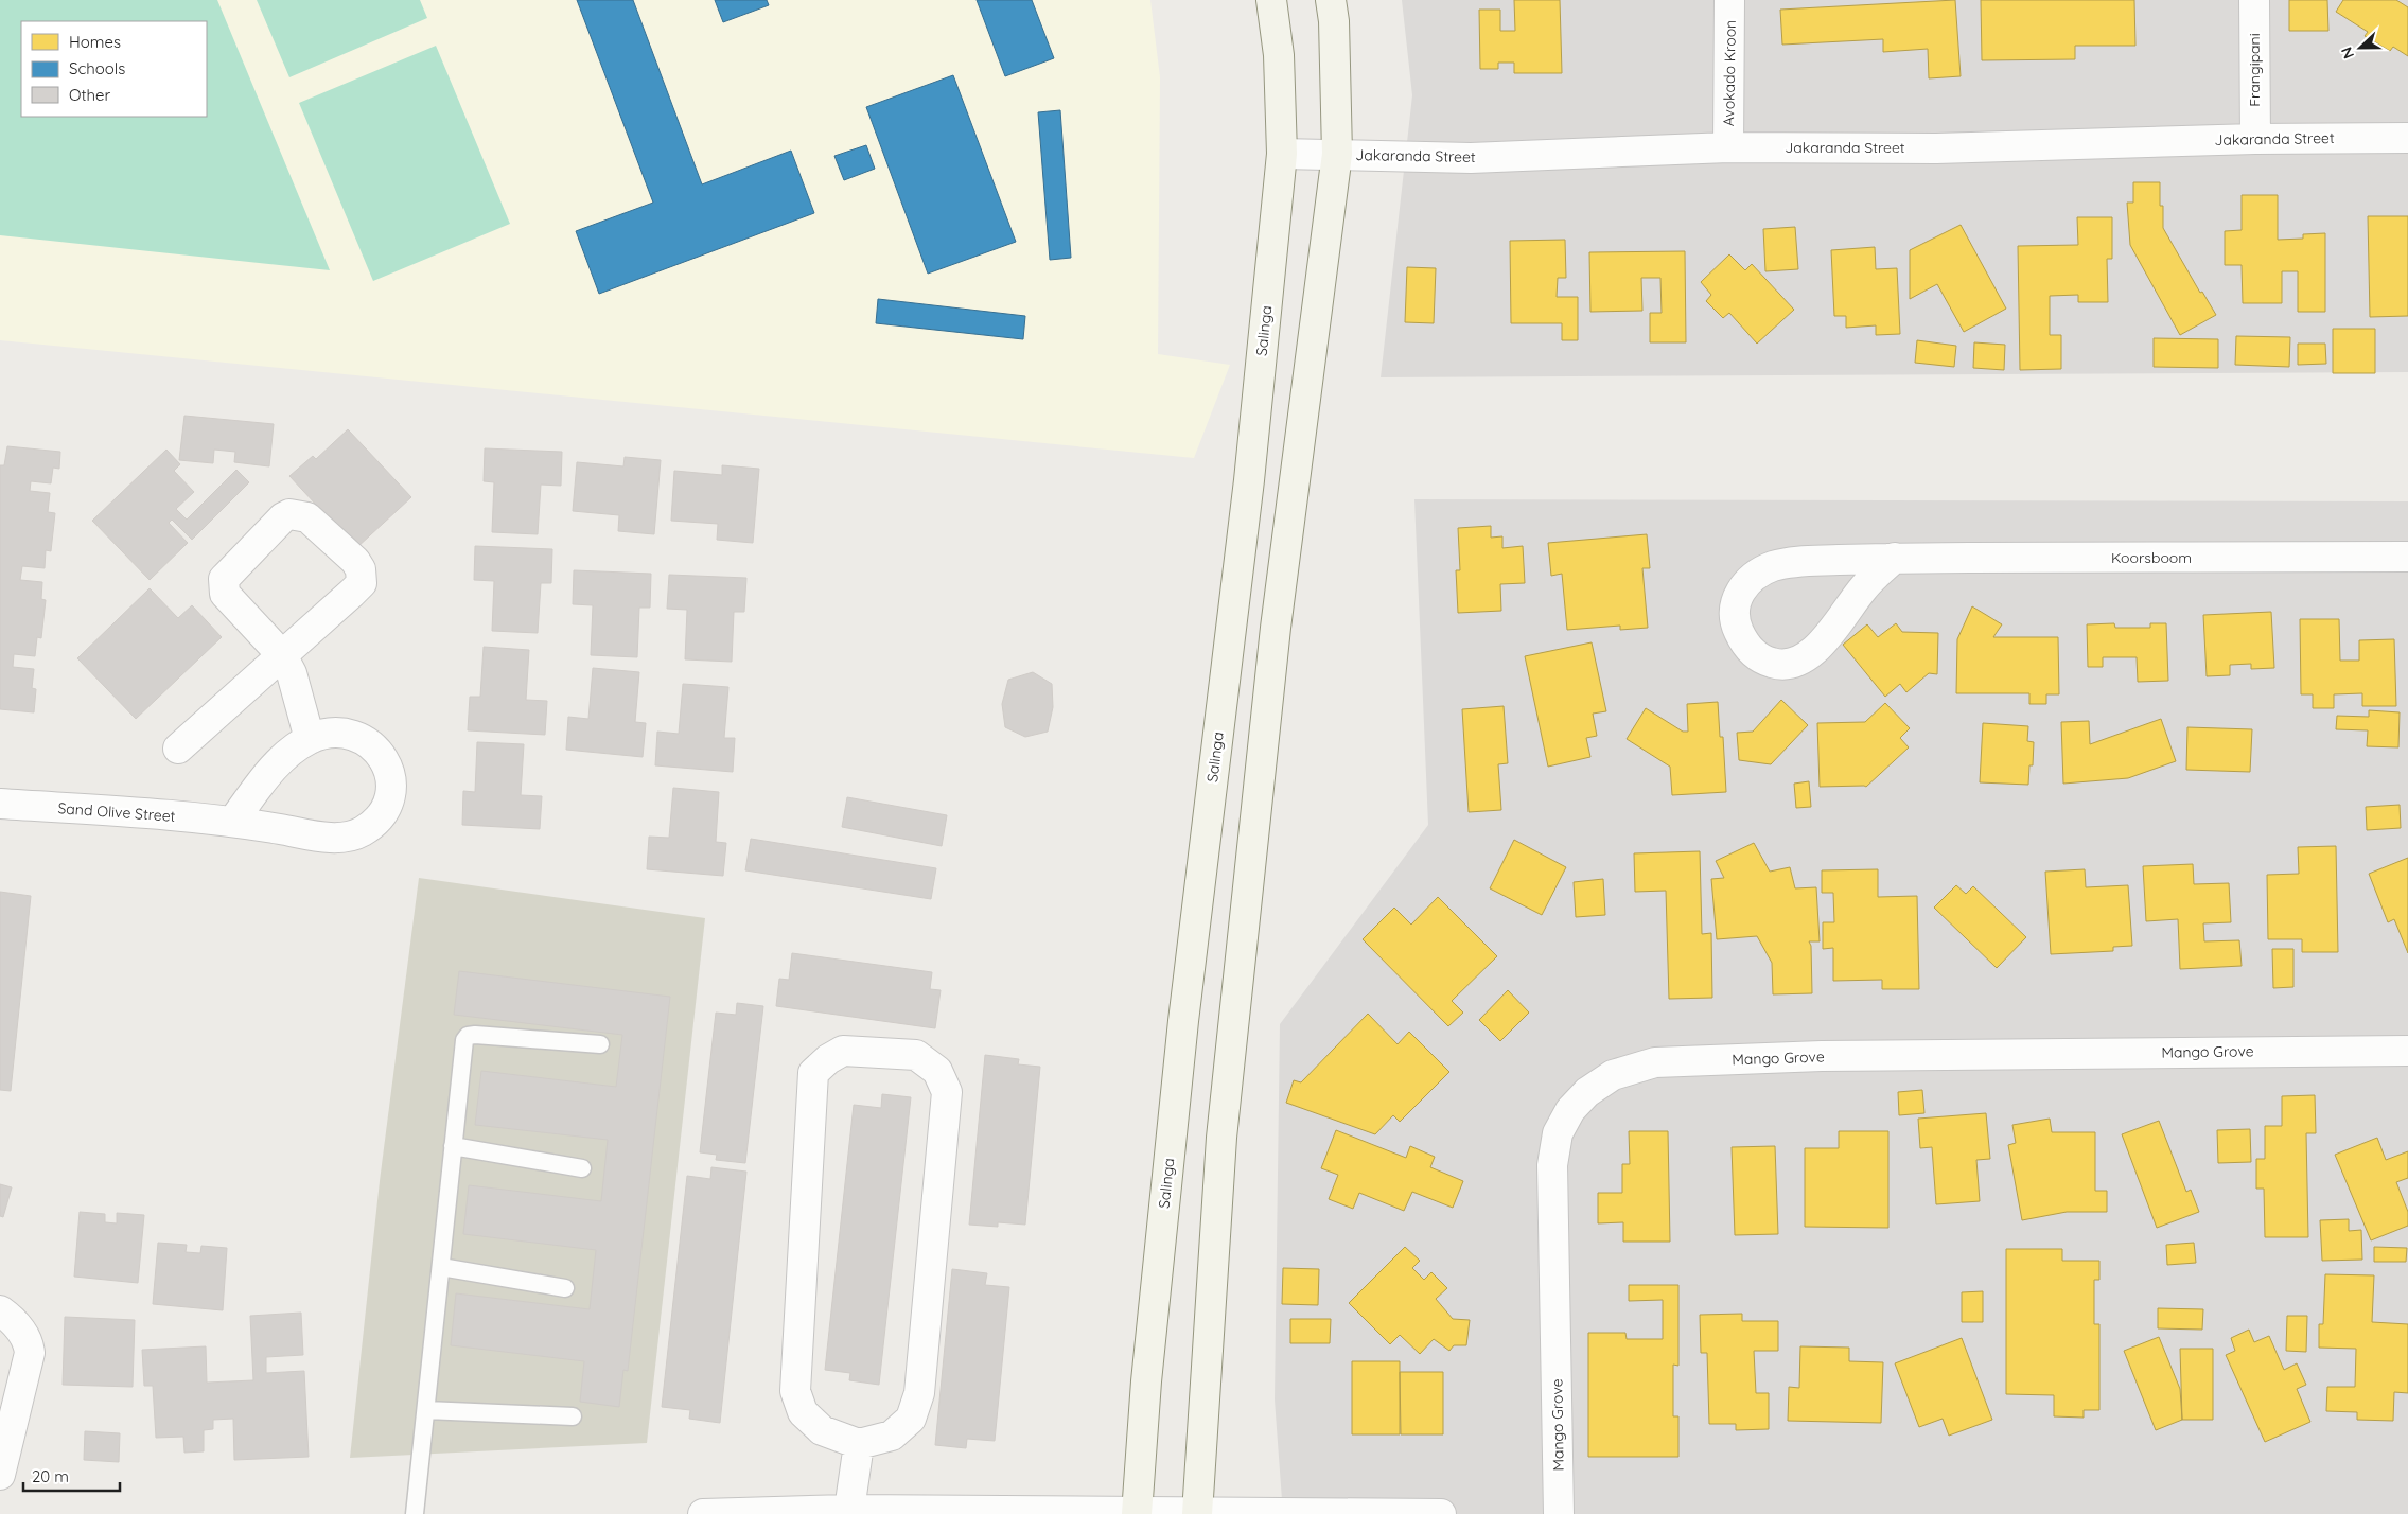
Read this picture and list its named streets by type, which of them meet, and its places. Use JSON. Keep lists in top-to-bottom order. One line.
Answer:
{"streets":{"street":["Frangipani","Avokado Kroon","Jakaranda Street","Salinga","Koorsboom","Sand Olive Street","Mango Grove"]},"crossings":[["Frangipani","Jakaranda Street"],["Avokado Kroon","Jakaranda Street"],["Jakaranda Street","Salinga"]],"legend":["Homes","Schools","Other"],"scale_bar":"20 m","north":"left"}
